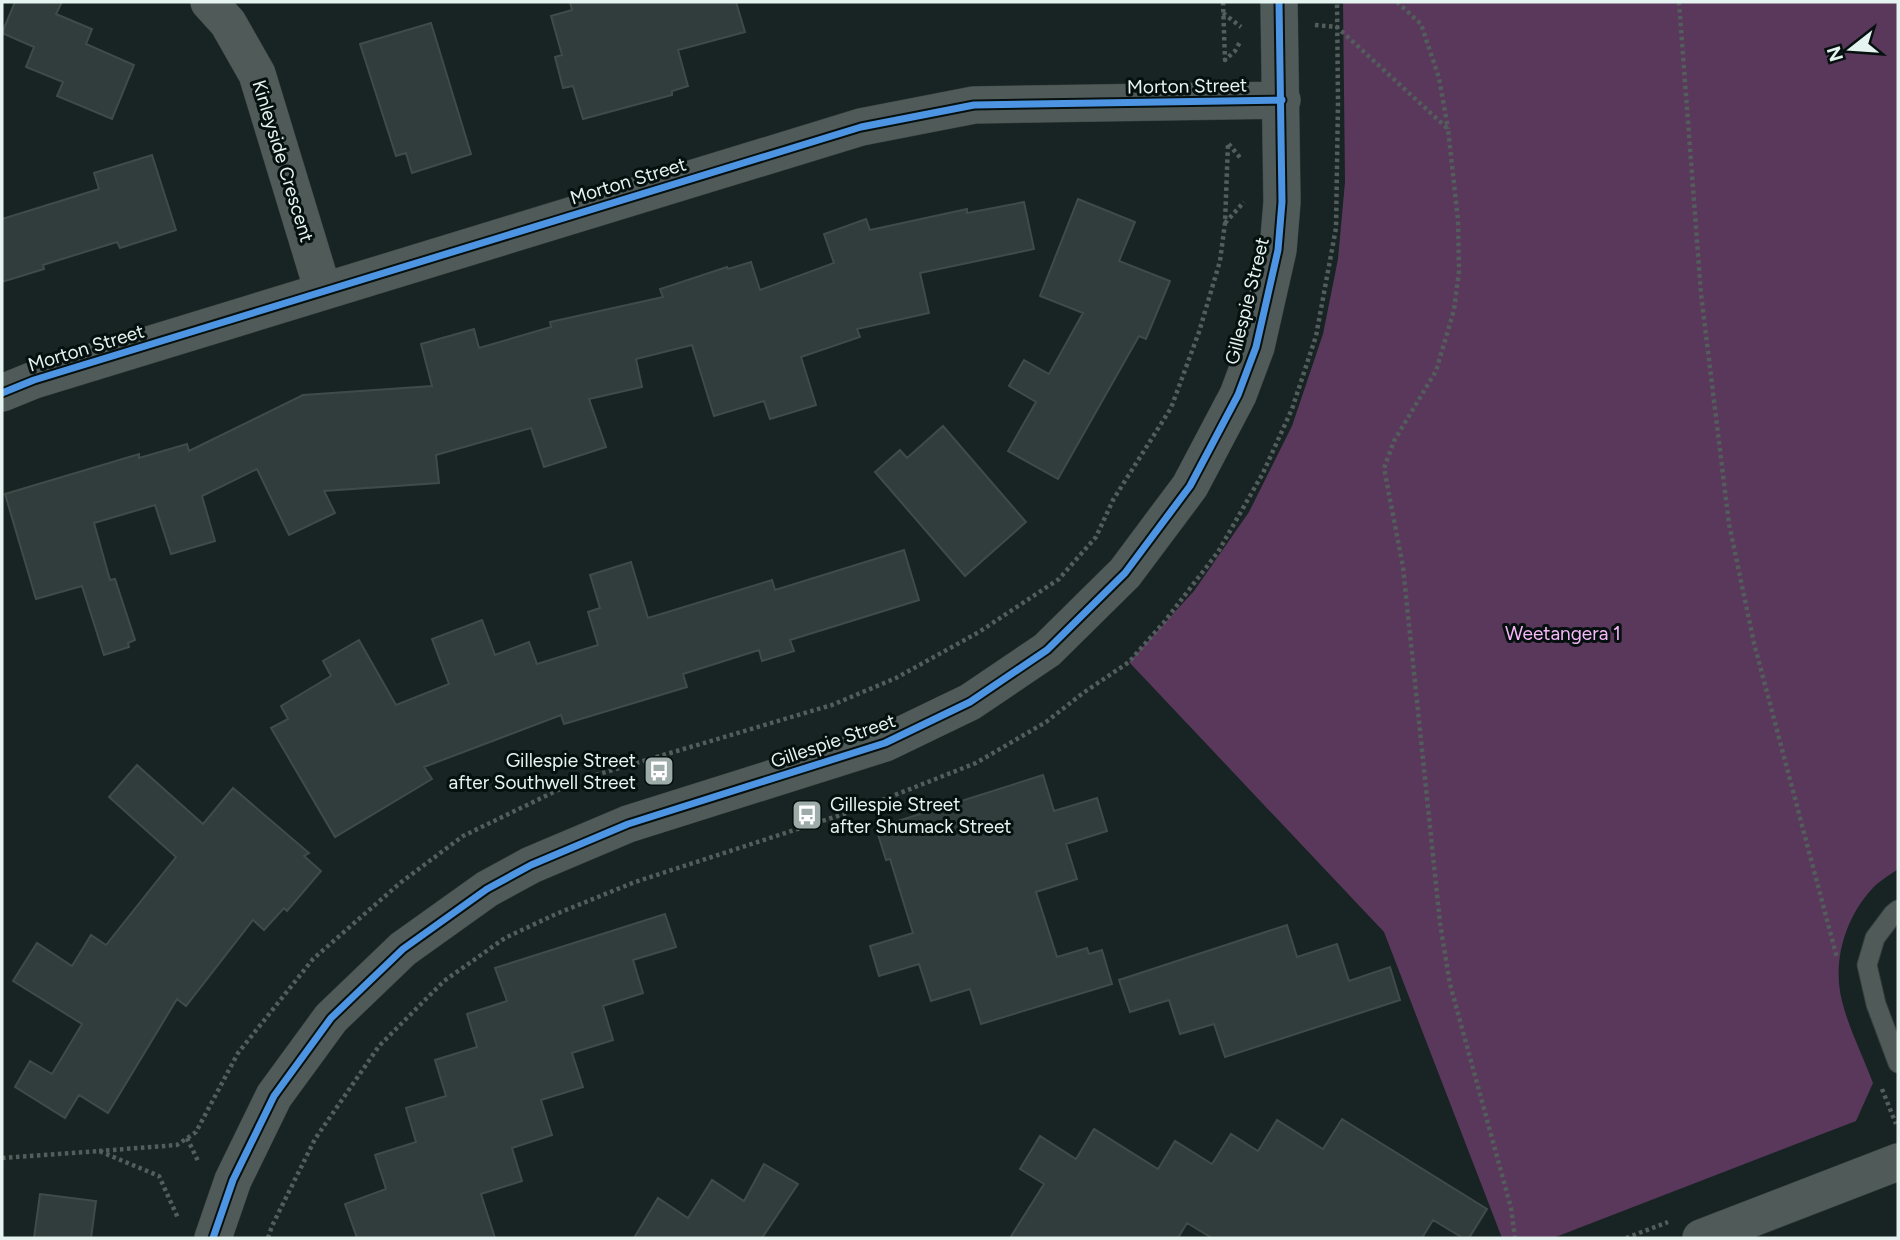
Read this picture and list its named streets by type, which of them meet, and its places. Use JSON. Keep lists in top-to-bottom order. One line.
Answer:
{"streets":{"street":["Morton Street","Kinleyside Crescent","Gillespie Street"]},"crossings":[["Morton Street","Kinleyside Crescent"],["Morton Street","Gillespie Street"]],"parks":["Weetangera 1"],"places":{"bus stop":["Gillespie Street after Southwell Street","Gillespie Street after Shumack Street"]},"north":"left"}
